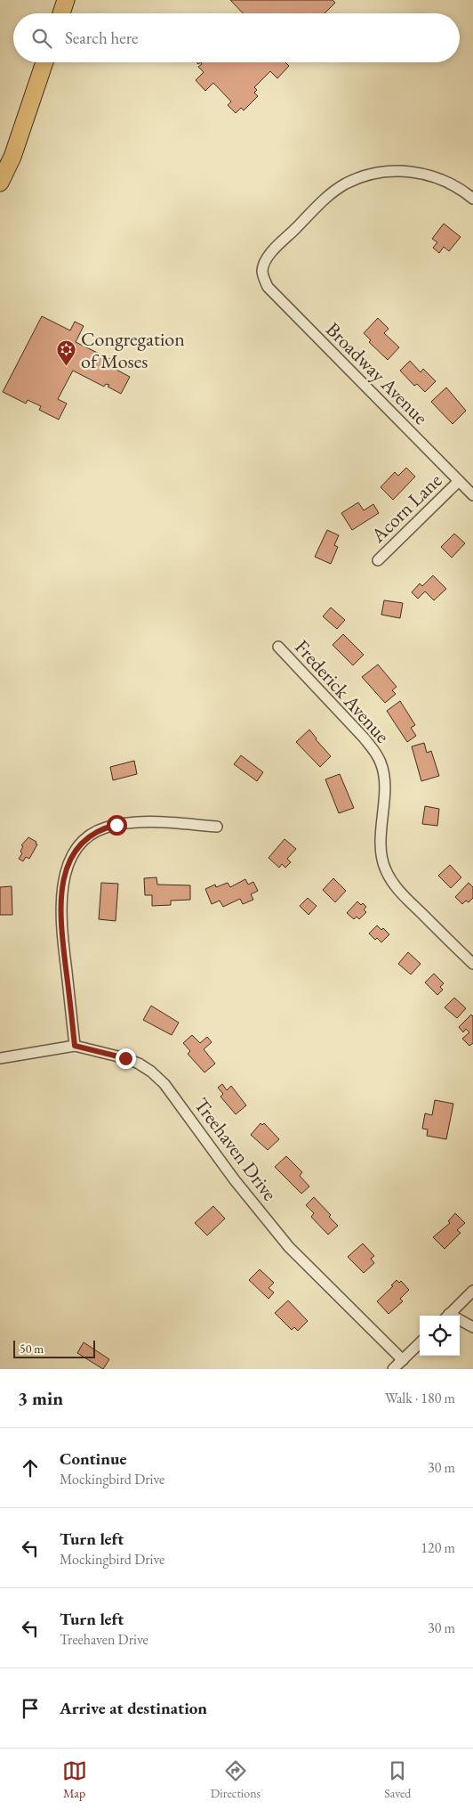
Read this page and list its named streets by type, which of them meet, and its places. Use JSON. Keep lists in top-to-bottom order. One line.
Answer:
{"streets":{"street":["Broadway Avenue","Acorn Lane","Frederick Avenue","Treehaven Drive"]},"crossings":[["Broadway Avenue","Acorn Lane"]],"places":{"synagogue":["Congregation of Moses"]},"scale_bar":"50 m","page":{"search":"Search here","scale":"50 m","heading":["3 min","Walk · 180 m"],"list":[["Continue","Mockingbird Drive","30 m"],["Turn left","Mockingbird Drive","120 m"],["Turn left","Treehaven Drive","30 m"],"Arrive at destination"],"nav":["Map","Directions","Saved"]}}
